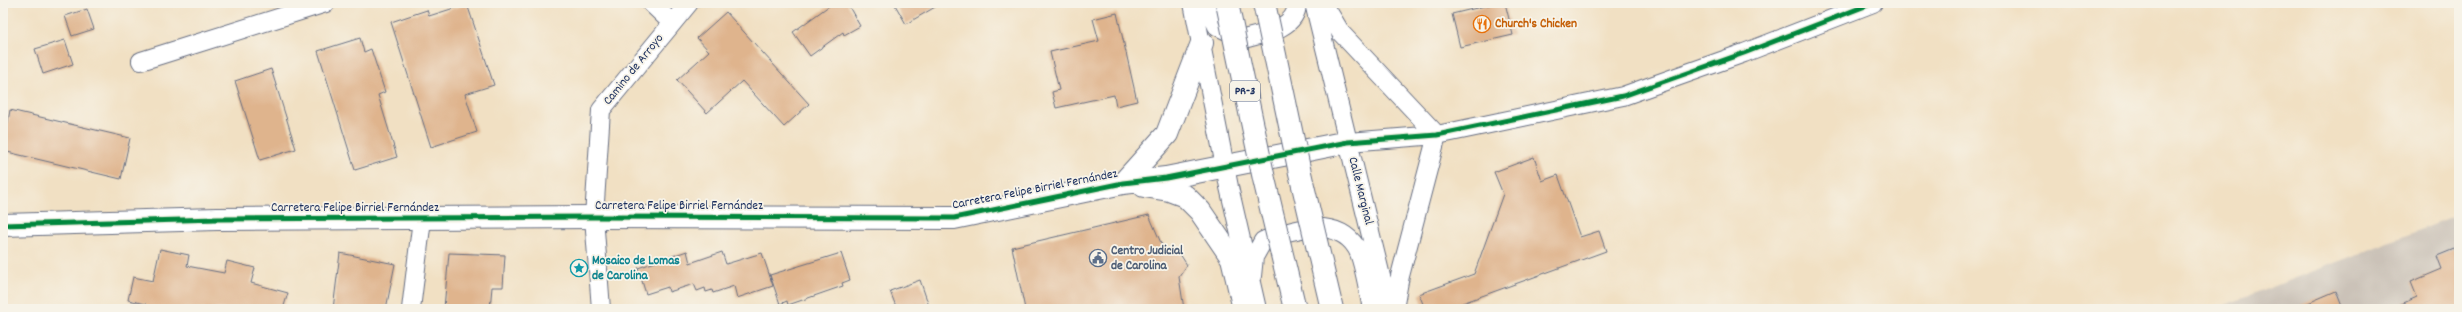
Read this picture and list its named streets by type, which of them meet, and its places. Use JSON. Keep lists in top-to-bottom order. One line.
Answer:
{"streets":{"street":["Camino de Arroyo","PR-3","Carretera Felipe Birriel Fernández","Calle Marginal"]},"crossings":[["Camino de Arroyo","Carretera Felipe Birriel Fernández"],["Carretera Felipe Birriel Fernández","Calle Marginal"]],"places":{"restaurant":["Church's Chicken"],"public building":["Centro Judicial de Carolina"],"place":["Mosaico de Lomas de Carolina"]}}
